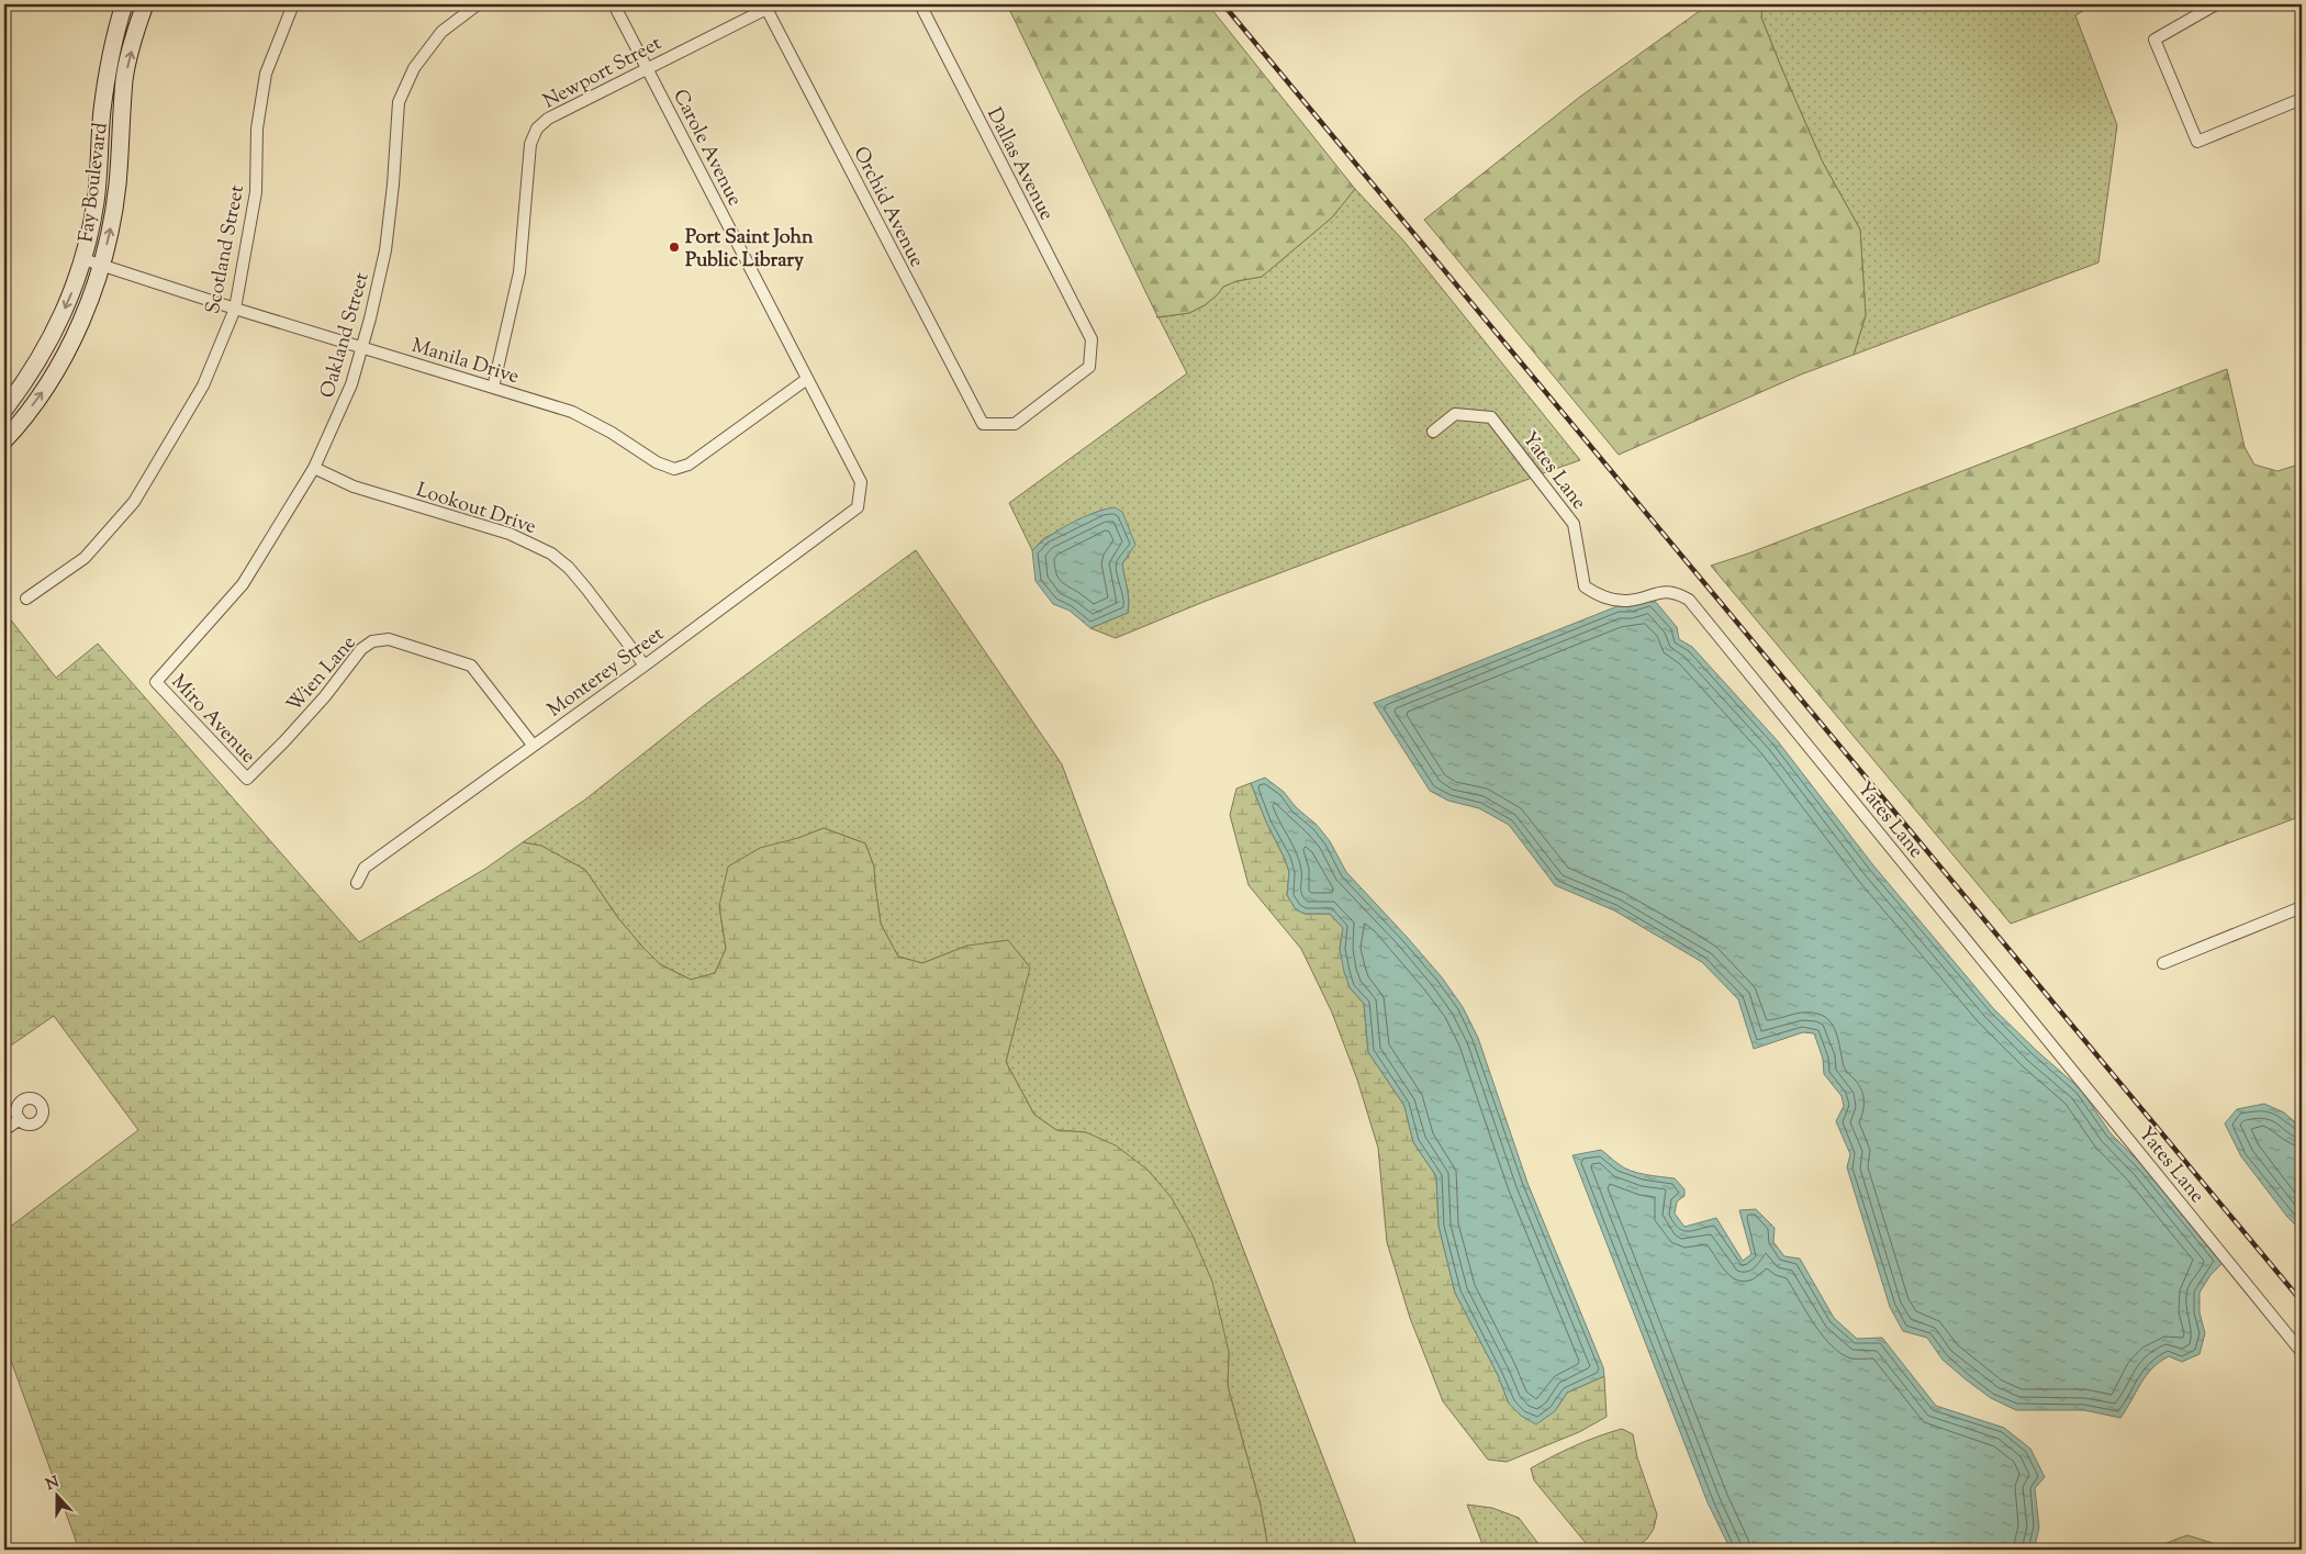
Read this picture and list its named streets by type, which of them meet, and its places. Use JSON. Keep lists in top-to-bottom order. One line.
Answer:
{"streets":{"main road":["Fay Boulevard"],"street":["Newport Street","Carole Avenue","Dallas Avenue","Orchid Avenue","Scotland Street","Oakland Street","Manila Drive","Yates Lane","Lookout Drive","Monterey Street","Wien Lane","Miro Avenue"]},"crossings":[["Newport Street","Carole Avenue"],["Newport Street","Orchid Avenue"],["Newport Street","Manila Drive"],["Carole Avenue","Manila Drive"],["Carole Avenue","Monterey Street"],["Dallas Avenue","Orchid Avenue"],["Fay Boulevard","Manila Drive"],["Scotland Street","Manila Drive"],["Oakland Street","Manila Drive"],["Oakland Street","Lookout Drive"],["Oakland Street","Miro Avenue"],["Lookout Drive","Monterey Street"],["Monterey Street","Wien Lane"],["Wien Lane","Miro Avenue"]],"places":["Port Saint John Public Library"],"north":"top"}
